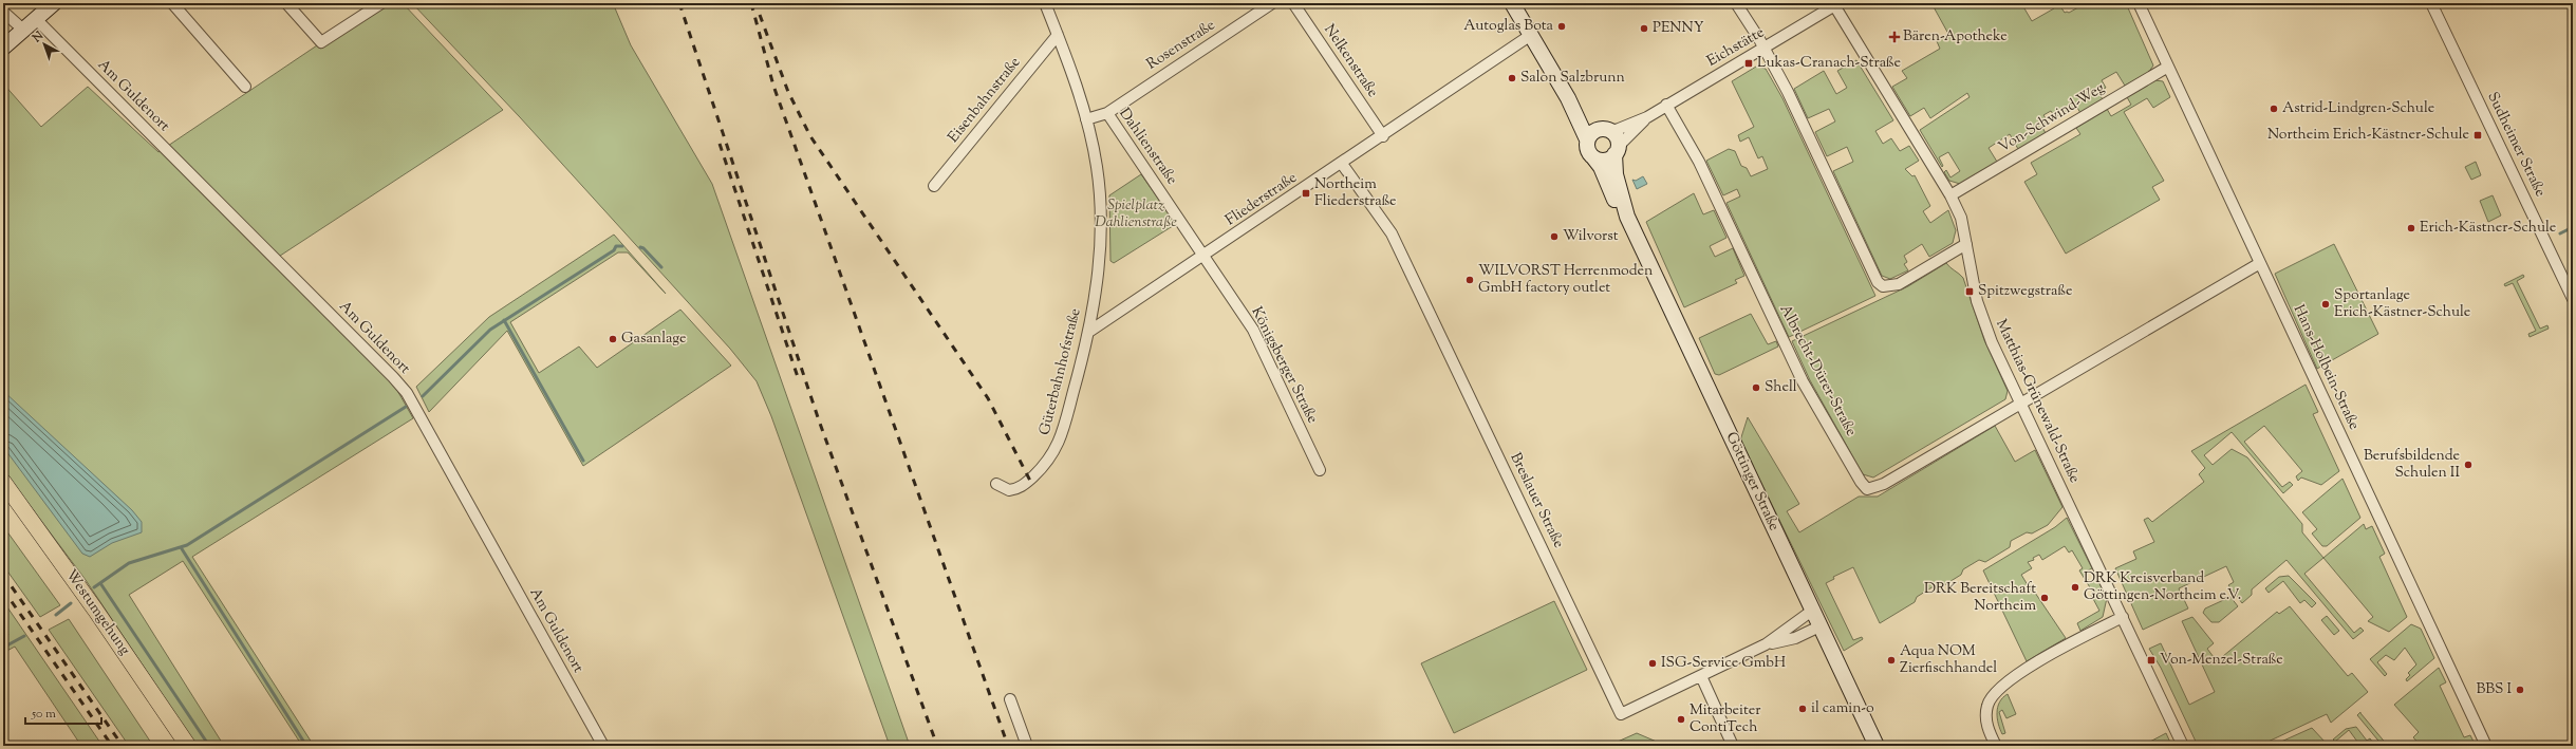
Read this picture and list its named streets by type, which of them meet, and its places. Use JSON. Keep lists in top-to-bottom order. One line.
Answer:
{"streets":{"main road":["Göttinger Straße","Westumgehung"],"street":["Rosenstraße","Eichstätte","Nelkenstraße","Am Guldenort","Eisenbahnstraße","Von-Schwind-Weg","Sudheimer Straße","Dahlienstraße","Fliederstraße","Königsberger Straße","Hans-Holbein-Straße","Albrecht-Dürer-Straße","Güterbahnhofstraße","Matthias-Grünewald-Straße","Breslauer Straße"]},"crossings":[["Rosenstraße","Dahlienstraße"],["Eichstätte","Albrecht-Dürer-Straße"],["Eichstätte","Matthias-Grünewald-Straße"],["Eichstätte","Göttinger Straße"],["Nelkenstraße","Fliederstraße"],["Eisenbahnstraße","Güterbahnhofstraße"],["Von-Schwind-Weg","Hans-Holbein-Straße"],["Von-Schwind-Weg","Matthias-Grünewald-Straße"],["Dahlienstraße","Fliederstraße"],["Dahlienstraße","Königsberger Straße"],["Dahlienstraße","Güterbahnhofstraße"],["Fliederstraße","Königsberger Straße"],["Fliederstraße","Güterbahnhofstraße"],["Fliederstraße","Göttinger Straße"],["Fliederstraße","Breslauer Straße"],["Albrecht-Dürer-Straße","Matthias-Grünewald-Straße"],["Göttinger Straße","Breslauer Straße"]],"parks":["Spielplatz Dahlienstraße"],"places":{"other":["Autoglas Bota","PENNY","Salon Salzbrunn","Astrid-Lindgren-Schule","Erich-Kästner-Schule","Wilvorst","WILVORST Herrenmoden GmbH factory outlet","Sportanlage Erich-Kästner-Schule","Gasanlage","Shell","Berufsbildende Schulen II","DRK Kreisverband Göttingen-Northeim e.V.","DRK Bereitschaft Northeim","Aqua NOM Zierfischhandel","ISG-Service GmbH","BBS I","il camin-o","Mitarbeiter ContiTech"],"health":["Bären-Apotheke"],"transit":["Lukas-Cranach-Straße","Northeim Erich-Kästner-Schule","Northeim Fliederstraße","Spitzwegstraße","Von-Menzel-Straße"]},"scale_bar":"50 m","north":"top left"}
